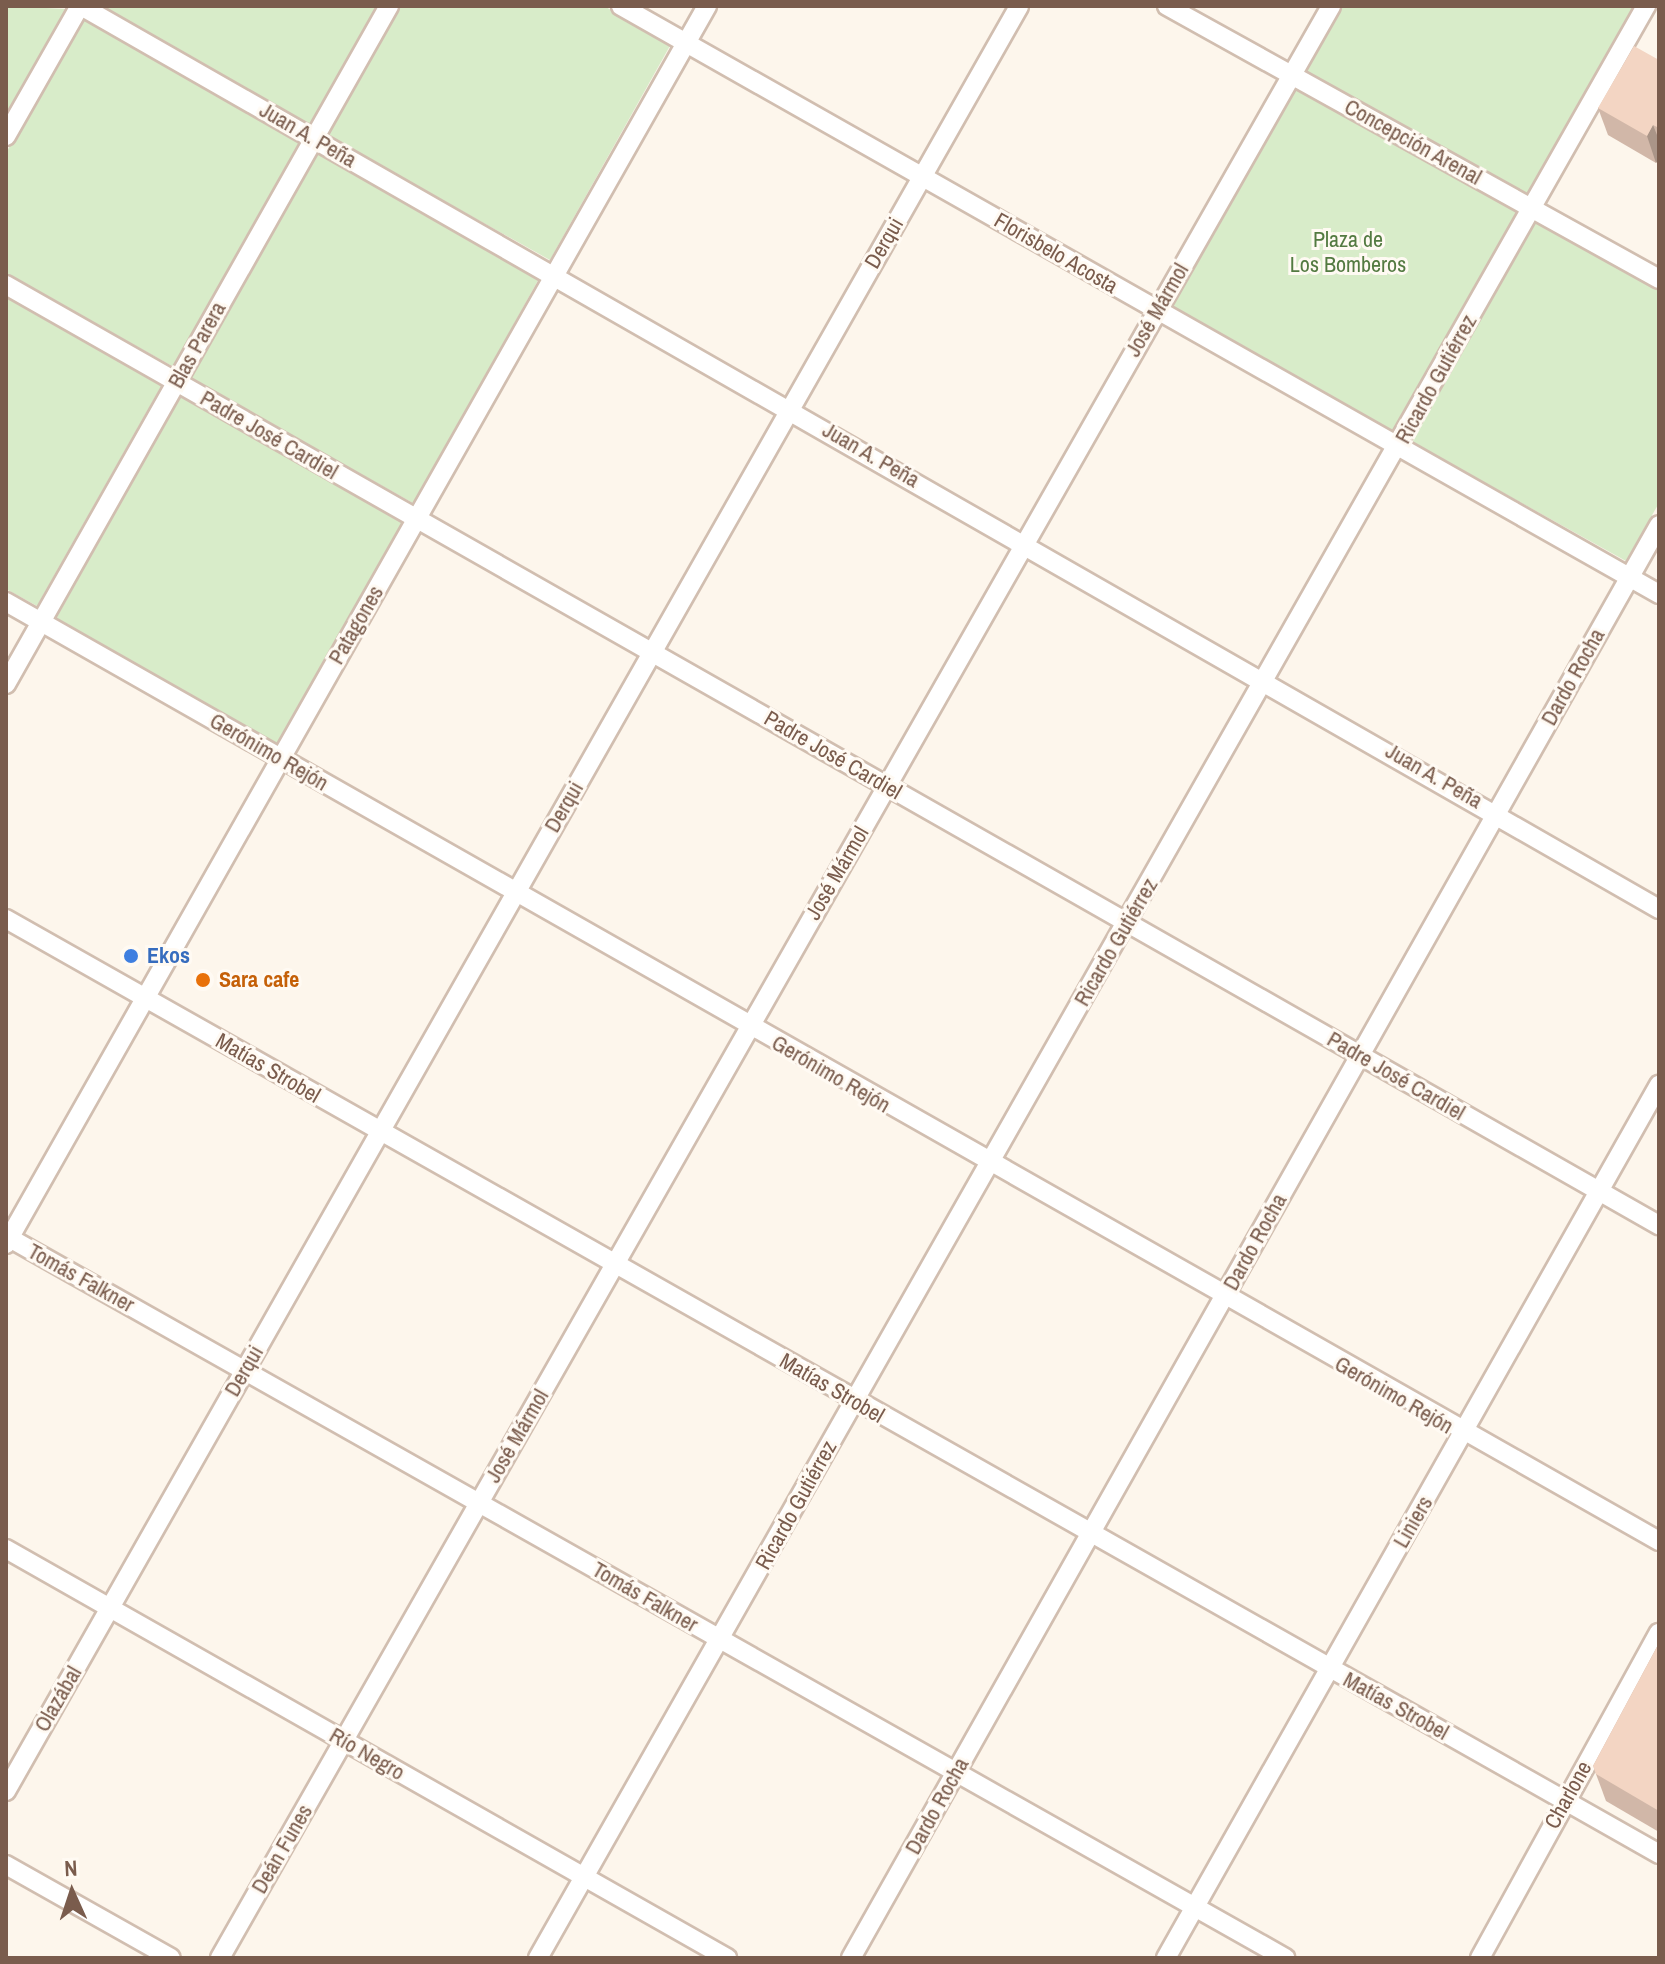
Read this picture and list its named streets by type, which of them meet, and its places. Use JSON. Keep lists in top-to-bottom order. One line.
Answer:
{"streets":{"street":["Juan A. Peña","Concepción Arenal","Derqui","Florisbelo Acosta","José Mármol","Blas Parera","Ricardo Gutiérrez","Padre José Cardiel","Patagones","Dardo Rocha","Gerónimo Rejón","Matías Strobel","Tomás Falkner","Liniers","Olazábal","Río Negro","Charlone","Deán Funes"]},"crossings":[["Juan A. Peña","Derqui"],["Juan A. Peña","José Mármol"],["Juan A. Peña","Blas Parera"],["Juan A. Peña","Ricardo Gutiérrez"],["Juan A. Peña","Patagones"],["Juan A. Peña","Dardo Rocha"],["Concepción Arenal","José Mármol"],["Concepción Arenal","Ricardo Gutiérrez"],["Derqui","Florisbelo Acosta"],["Derqui","Padre José Cardiel"],["Derqui","Gerónimo Rejón"],["Derqui","Matías Strobel"],["Derqui","Tomás Falkner"],["Derqui","Olazábal"],["Derqui","Río Negro"],["Florisbelo Acosta","José Mármol"],["Florisbelo Acosta","Ricardo Gutiérrez"],["Florisbelo Acosta","Patagones"],["Florisbelo Acosta","Dardo Rocha"],["José Mármol","Padre José Cardiel"],["José Mármol","Gerónimo Rejón"],["José Mármol","Matías Strobel"],["José Mármol","Tomás Falkner"],["José Mármol","Río Negro"],["José Mármol","Deán Funes"],["Blas Parera","Padre José Cardiel"],["Blas Parera","Gerónimo Rejón"],["Ricardo Gutiérrez","Padre José Cardiel"],["Ricardo Gutiérrez","Gerónimo Rejón"],["Ricardo Gutiérrez","Matías Strobel"],["Ricardo Gutiérrez","Tomás Falkner"],["Ricardo Gutiérrez","Río Negro"],["Padre José Cardiel","Patagones"],["Padre José Cardiel","Dardo Rocha"],["Padre José Cardiel","Liniers"],["Patagones","Gerónimo Rejón"],["Patagones","Matías Strobel"],["Patagones","Tomás Falkner"],["Dardo Rocha","Gerónimo Rejón"],["Dardo Rocha","Matías Strobel"],["Dardo Rocha","Tomás Falkner"],["Gerónimo Rejón","Liniers"],["Matías Strobel","Liniers"],["Matías Strobel","Charlone"],["Tomás Falkner","Liniers"],["Olazábal","Río Negro"],["Río Negro","Deán Funes"]],"parks":["Plaza de Los Bomberos"],"places":["Ekos","Sara cafe"],"north":"top"}
